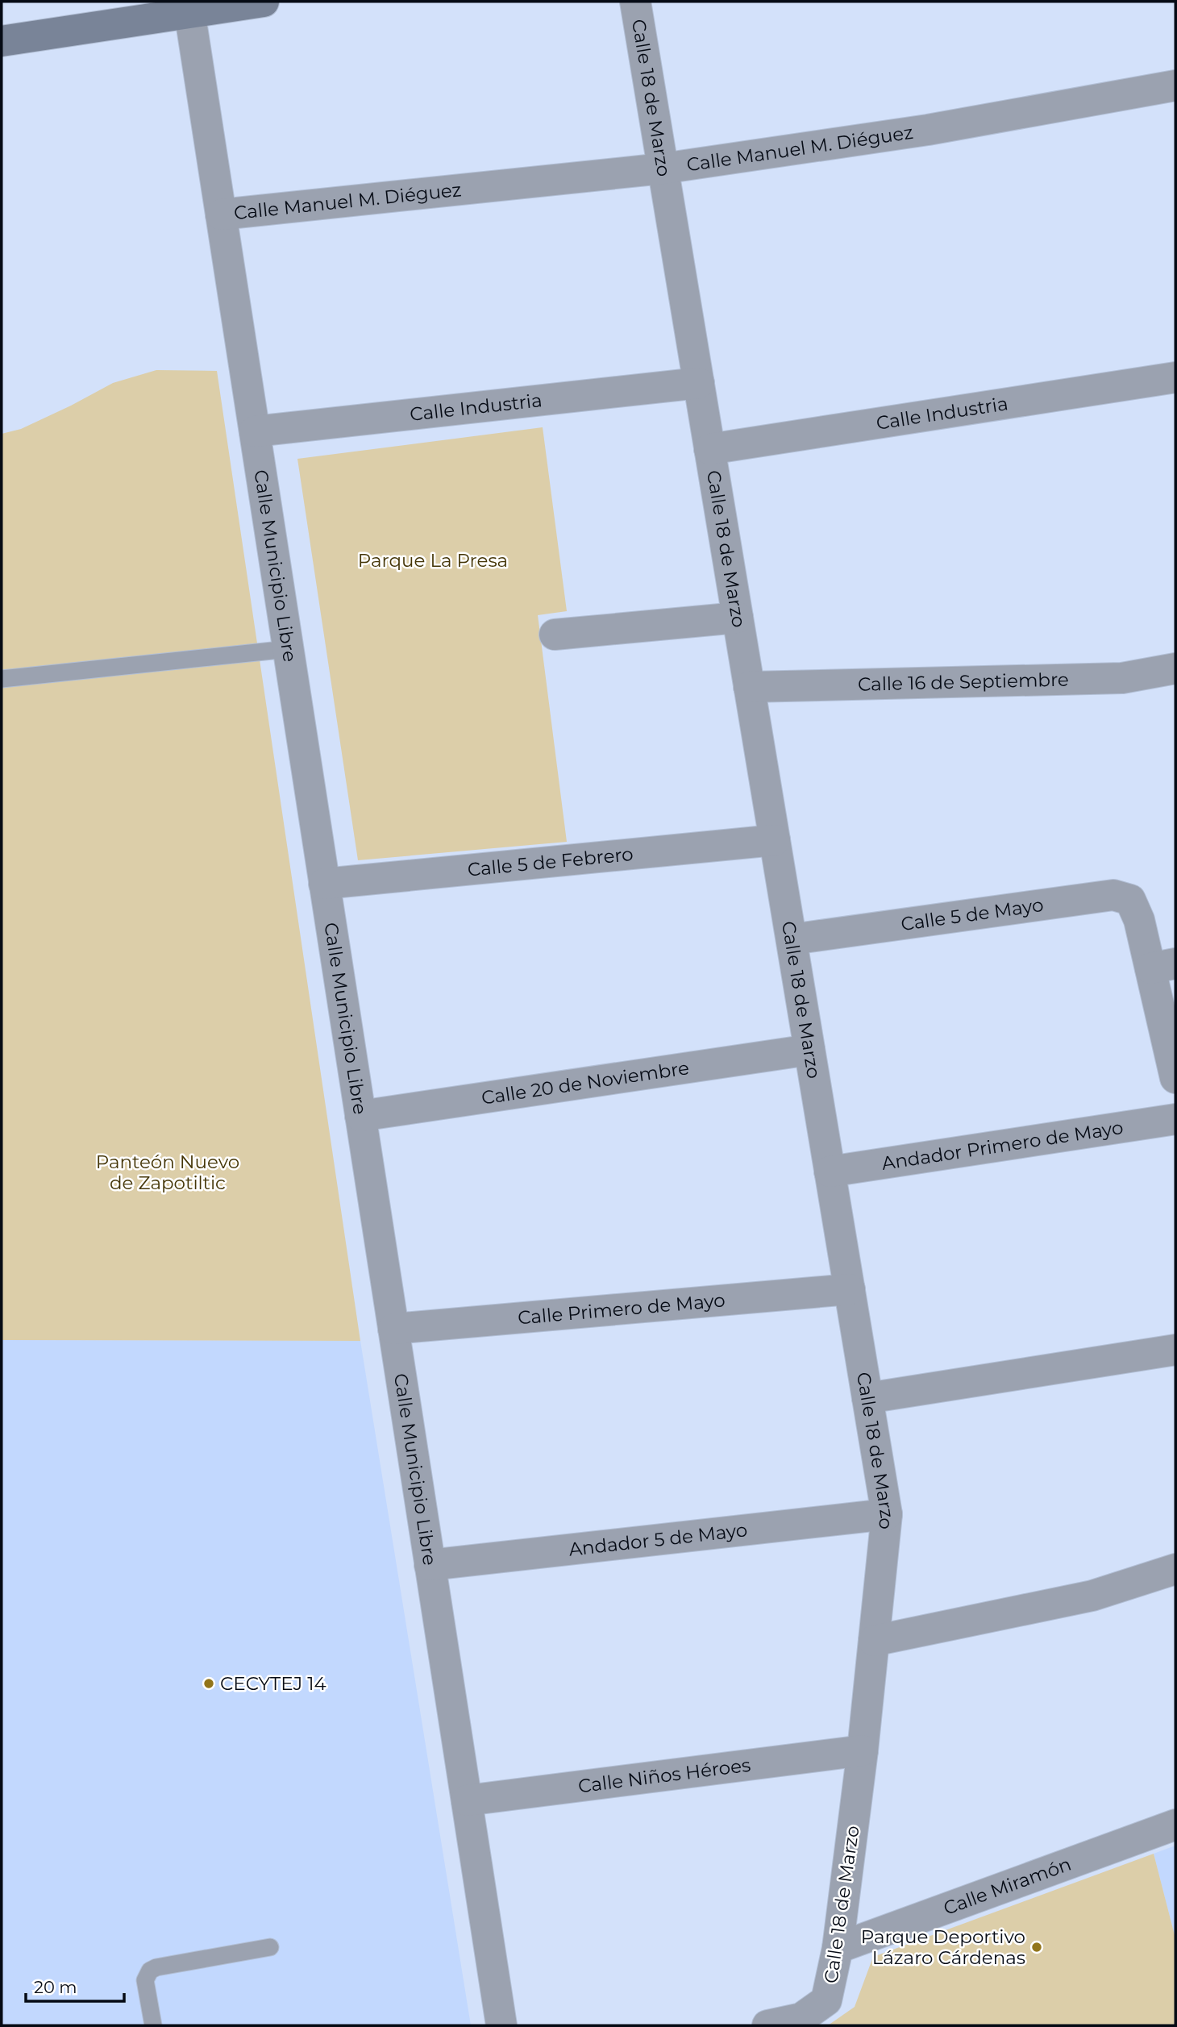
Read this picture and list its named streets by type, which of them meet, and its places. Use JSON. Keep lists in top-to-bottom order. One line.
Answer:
{"streets":{"street":["Calle 18 de Marzo","Calle Manuel M. Diéguez","Calle Industria","Calle Municipio Libre","Calle 16 de Septiembre","Calle 5 de Febrero","Calle 5 de Mayo","Calle 20 de Noviembre","Andador Primero de Mayo","Calle Primero de Mayo","Andador 5 de Mayo","Calle Niños Héroes","Calle Miramón"]},"crossings":[["Calle 18 de Marzo","Calle Manuel M. Diéguez"],["Calle 18 de Marzo","Calle Industria"],["Calle 18 de Marzo","Calle 16 de Septiembre"],["Calle 18 de Marzo","Calle 5 de Febrero"],["Calle 18 de Marzo","Calle 5 de Mayo"],["Calle 18 de Marzo","Calle 20 de Noviembre"],["Calle 18 de Marzo","Andador Primero de Mayo"],["Calle 18 de Marzo","Calle Primero de Mayo"],["Calle 18 de Marzo","Andador 5 de Mayo"],["Calle 18 de Marzo","Calle Niños Héroes"],["Calle 18 de Marzo","Calle Miramón"],["Calle Manuel M. Diéguez","Calle Municipio Libre"],["Calle Industria","Calle Municipio Libre"],["Calle Municipio Libre","Calle 5 de Febrero"],["Calle Municipio Libre","Calle 20 de Noviembre"],["Calle Municipio Libre","Calle Primero de Mayo"],["Calle Municipio Libre","Andador 5 de Mayo"],["Calle Municipio Libre","Calle Niños Héroes"]],"parks":["Parque La Presa","Panteón Nuevo de Zapotiltic"],"places":["CECYTEJ 14","Parque Deportivo Lázaro Cárdenas"],"scale_bar":"20 m"}
